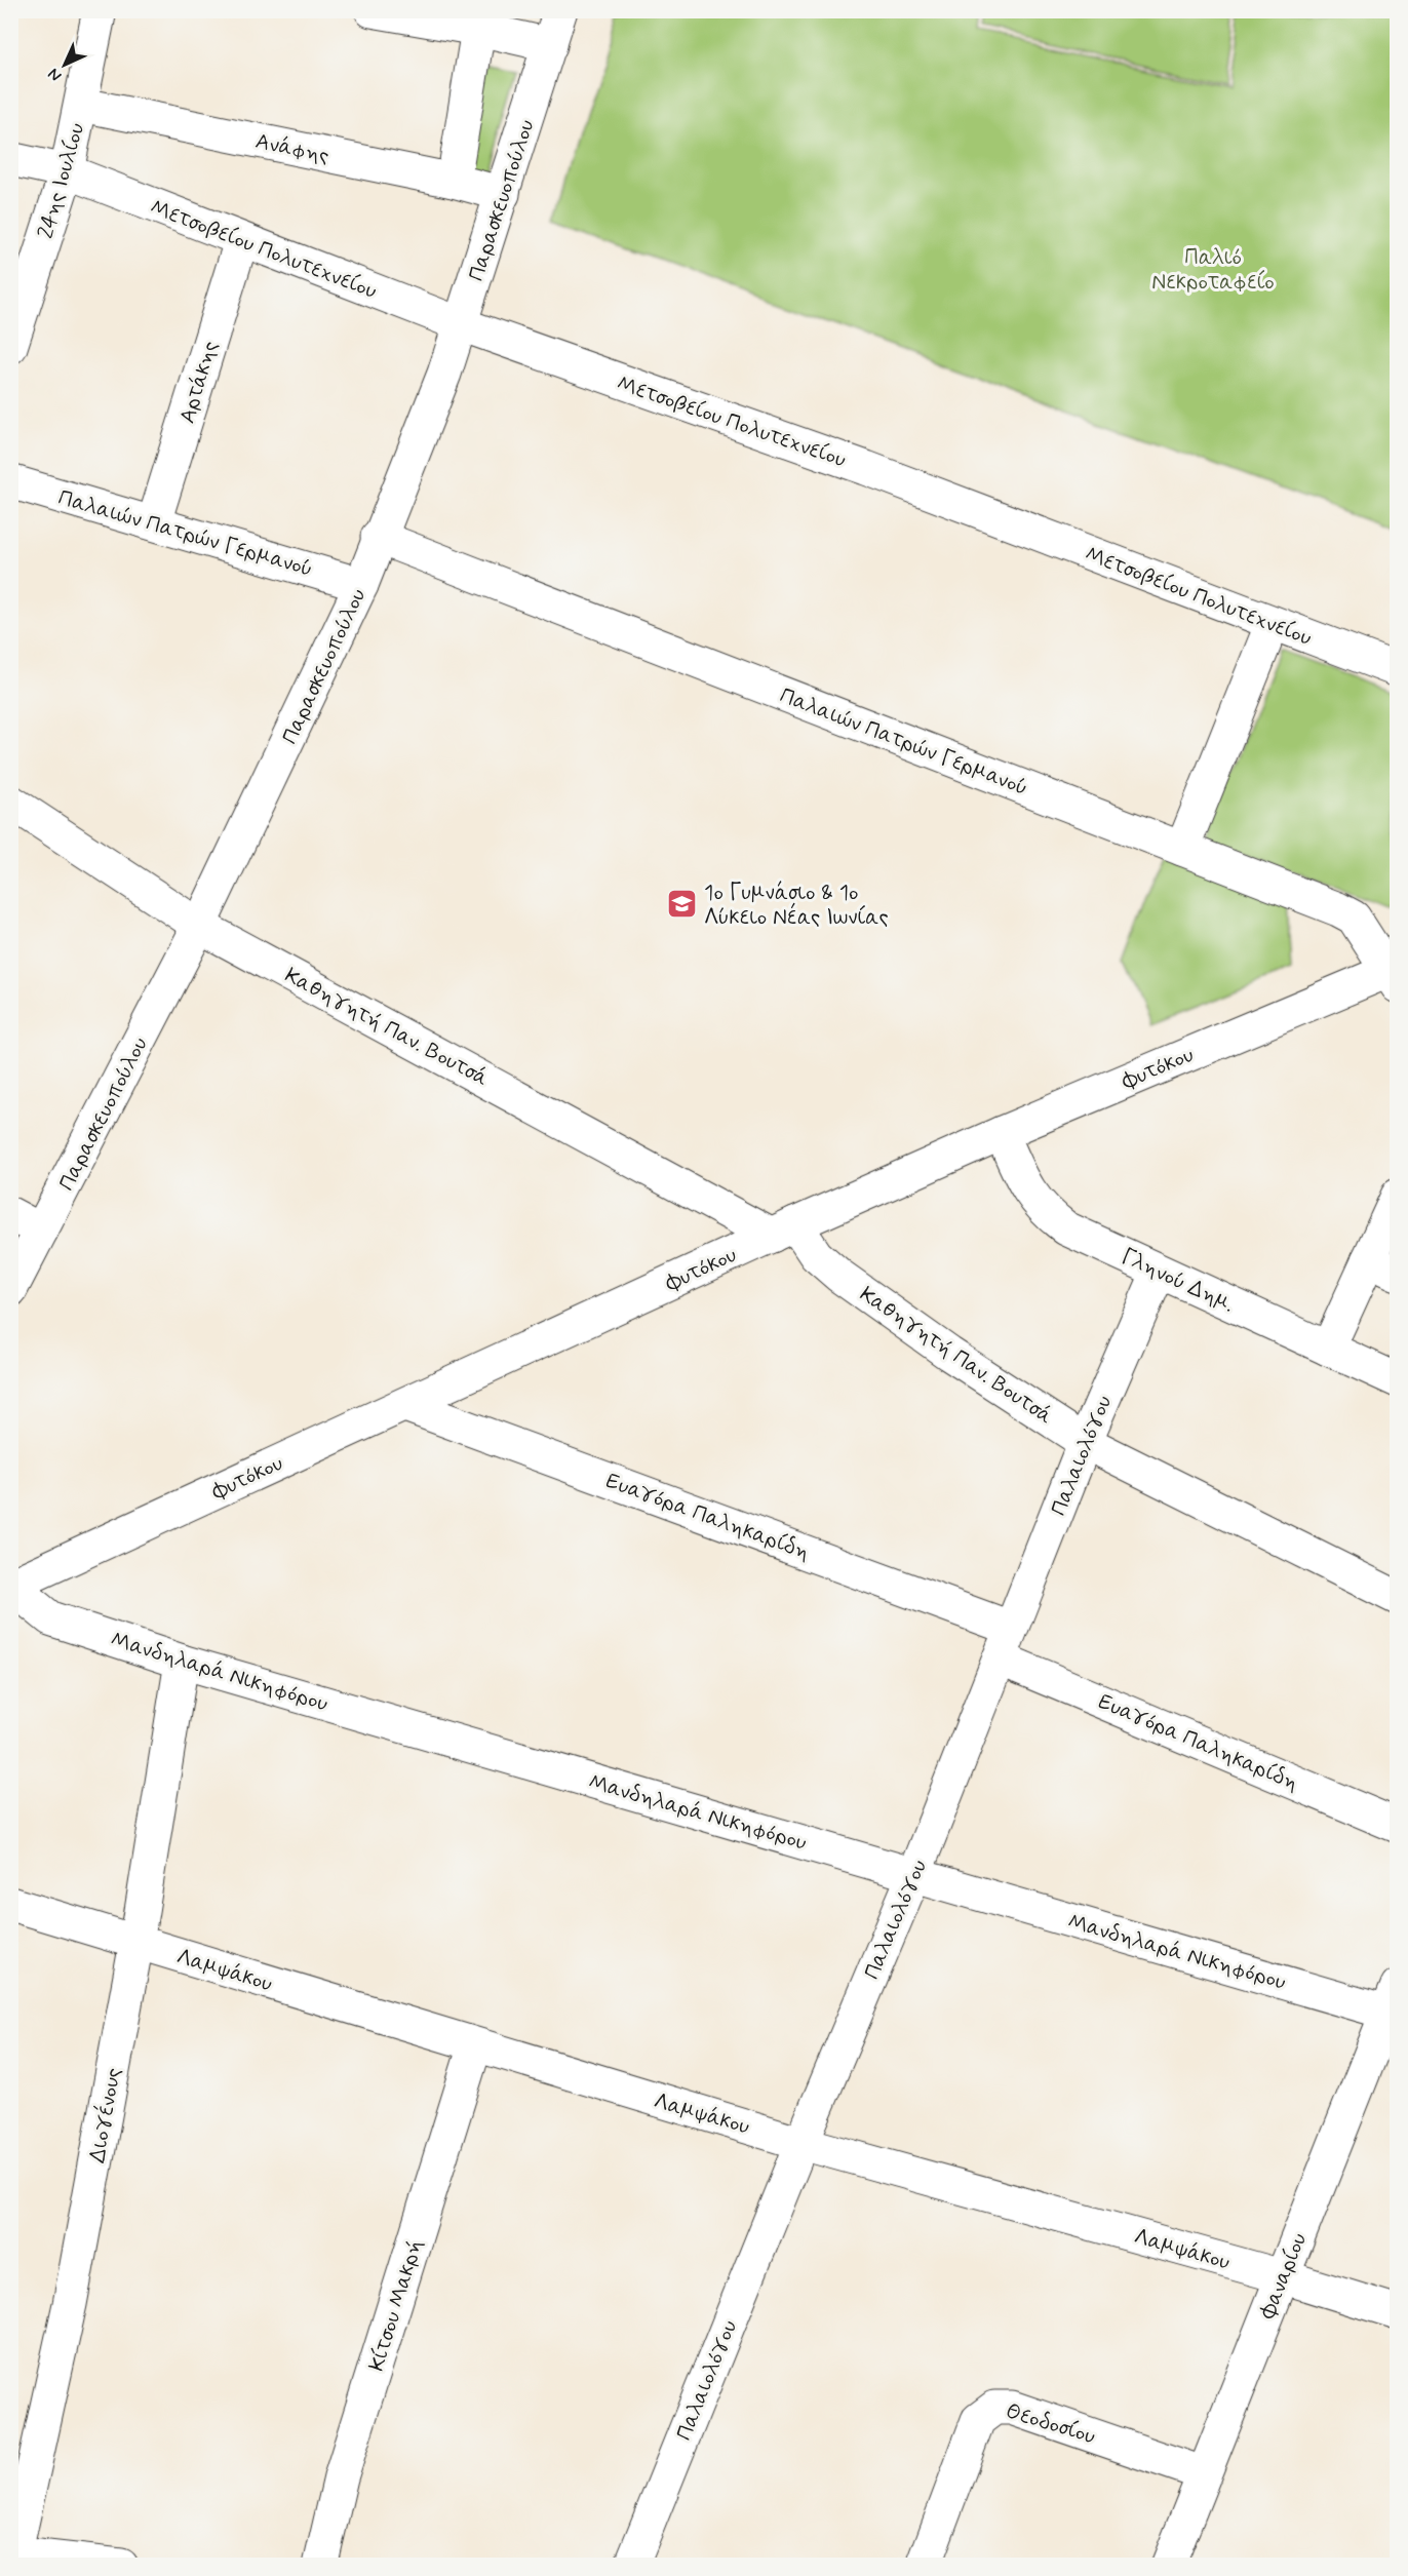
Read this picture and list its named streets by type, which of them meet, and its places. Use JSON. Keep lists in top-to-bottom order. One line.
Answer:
{"streets":{"street":["Ανάφης","24ης Ιουλίου","Παρασκευοπούλου","Μετσοβείου Πολυτεχνείου","Αρτάκης","Παλαιών Πατρών Γερμανού","Καθηγητή Παν. Βουτσά","Φυτόκου","Γληνού Δημ.","Παλαιολόγου","Ευαγόρα Παληκαρίδη","Μανδηλαρά Νικηφόρου","Λαμψάκου","Διογένους","Φαναρίου","Κίτσου Μακρή","Θεοδοσίου"]},"crossings":[["Ανάφης","24ης Ιουλίου"],["Ανάφης","Παρασκευοπούλου"],["24ης Ιουλίου","Μετσοβείου Πολυτεχνείου"],["Παρασκευοπούλου","Μετσοβείου Πολυτεχνείου"],["Παρασκευοπούλου","Παλαιών Πατρών Γερμανού"],["Παρασκευοπούλου","Καθηγητή Παν. Βουτσά"],["Μετσοβείου Πολυτεχνείου","Αρτάκης"],["Αρτάκης","Παλαιών Πατρών Γερμανού"],["Παλαιών Πατρών Γερμανού","Φυτόκου"],["Καθηγητή Παν. Βουτσά","Φυτόκου"],["Καθηγητή Παν. Βουτσά","Παλαιολόγου"],["Φυτόκου","Γληνού Δημ."],["Φυτόκου","Ευαγόρα Παληκαρίδη"],["Φυτόκου","Μανδηλαρά Νικηφόρου"],["Γληνού Δημ.","Παλαιολόγου"],["Παλαιολόγου","Ευαγόρα Παληκαρίδη"],["Παλαιολόγου","Μανδηλαρά Νικηφόρου"],["Παλαιολόγου","Λαμψάκου"],["Μανδηλαρά Νικηφόρου","Διογένους"],["Μανδηλαρά Νικηφόρου","Φαναρίου"],["Λαμψάκου","Διογένους"],["Λαμψάκου","Φαναρίου"],["Λαμψάκου","Κίτσου Μακρή"],["Φαναρίου","Θεοδοσίου"]],"parks":["Παλιό Νεκροταφείο"],"places":{"school or university":["1ο Γυμνάσιο & 1ο Λύκειο Νέας Ιωνίας"]},"north":"bottom left"}
